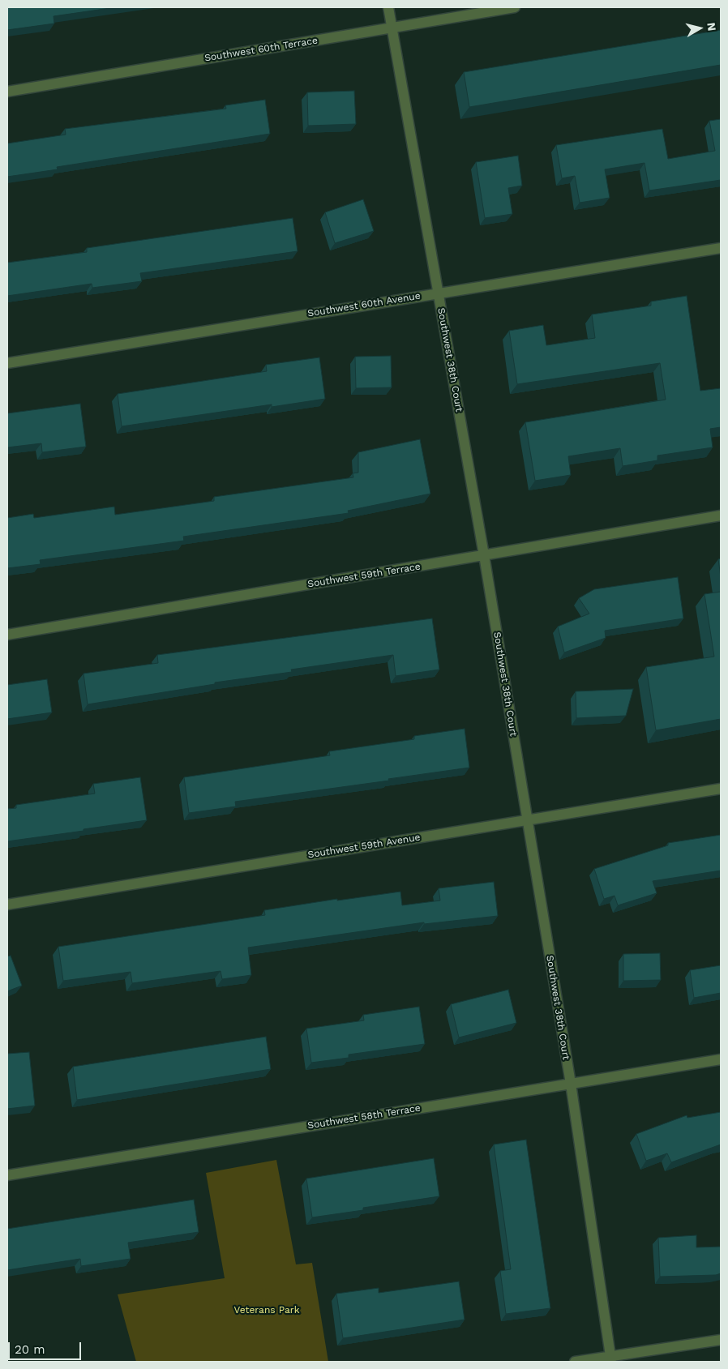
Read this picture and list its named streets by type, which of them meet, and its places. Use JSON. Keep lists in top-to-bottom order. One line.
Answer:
{"streets":{"street":["Southwest 60th Terrace","Southwest 60th Avenue","Southwest 38th Court","Southwest 59th Terrace","Southwest 59th Avenue","Southwest 58th Terrace"]},"crossings":[["Southwest 60th Terrace","Southwest 38th Court"],["Southwest 60th Avenue","Southwest 38th Court"],["Southwest 38th Court","Southwest 59th Terrace"],["Southwest 38th Court","Southwest 59th Avenue"],["Southwest 38th Court","Southwest 58th Terrace"]],"parks":["Veterans Park"],"scale_bar":"20 m","north":"right"}
